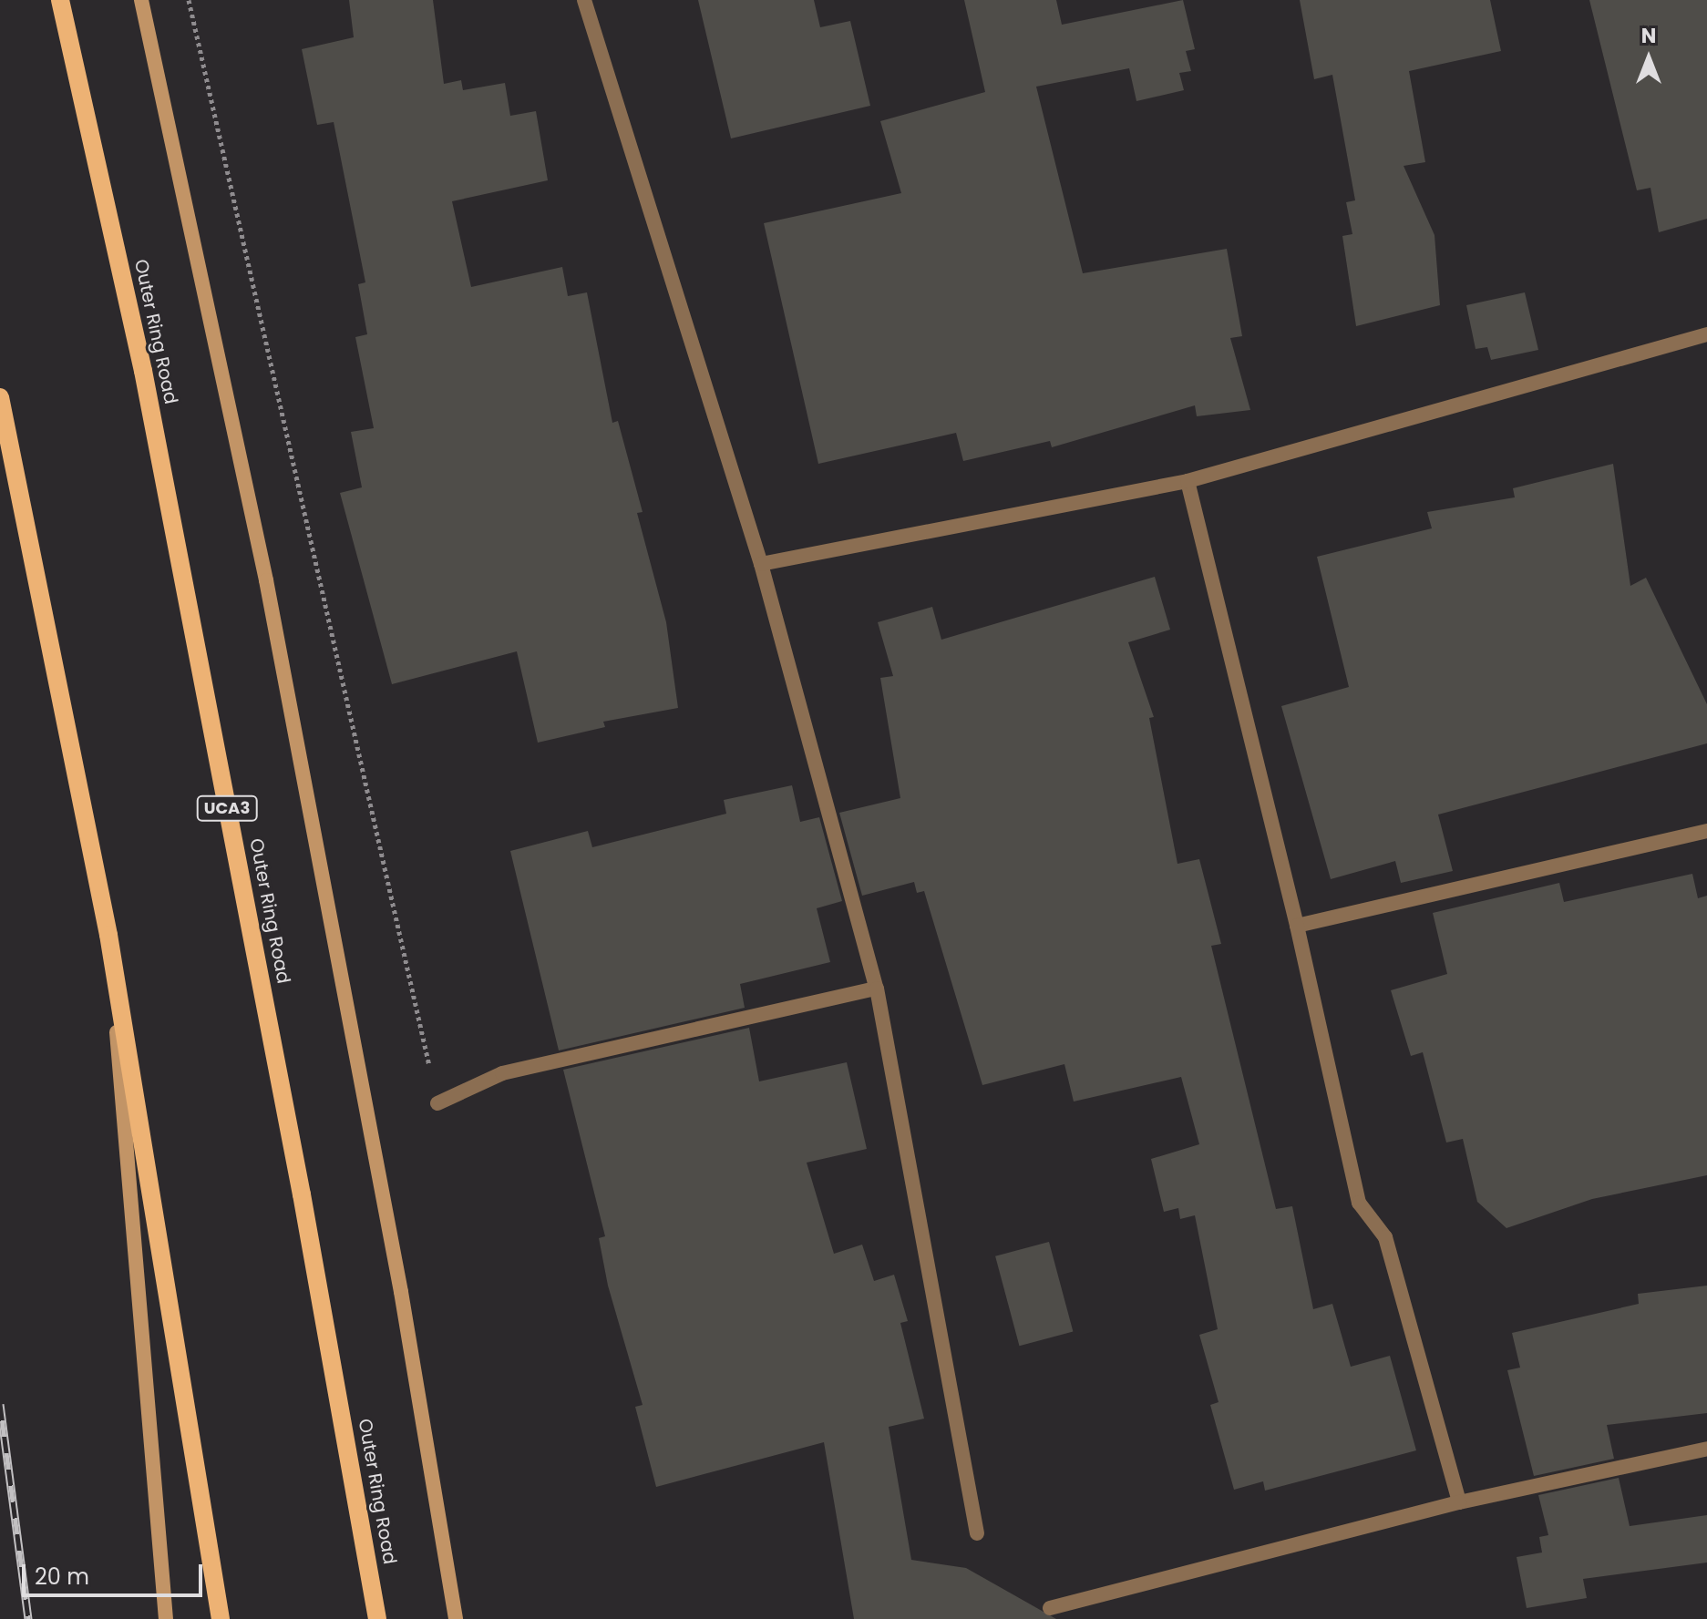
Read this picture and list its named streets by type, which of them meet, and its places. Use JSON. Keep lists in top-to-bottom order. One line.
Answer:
{"streets":{"main road":["Outer Ring Road","UCA3"]},"scale_bar":"20 m","north":"top"}
